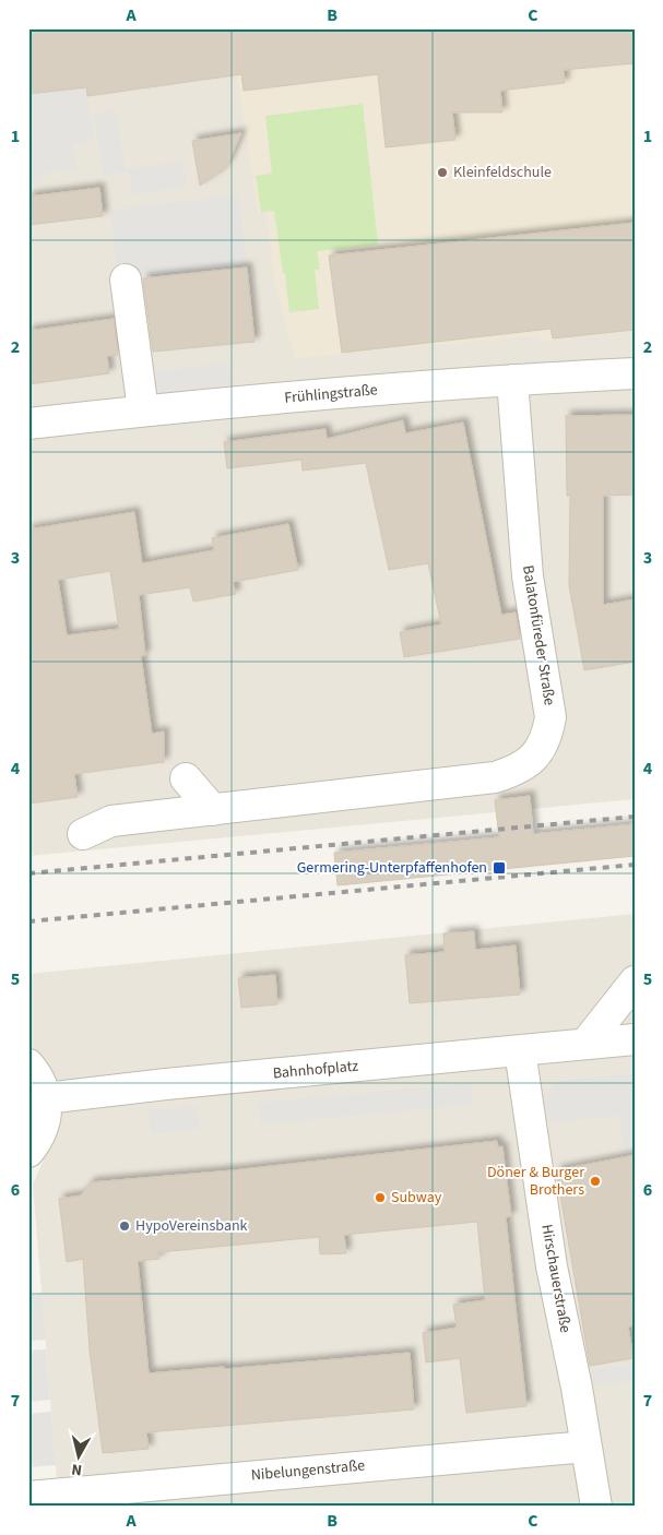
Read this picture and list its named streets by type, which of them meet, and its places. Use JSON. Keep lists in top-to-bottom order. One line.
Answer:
{"streets":{"street":["Frühlingstraße","Balatonfüreder Straße","Bahnhofplatz","Hirschauerstraße","Nibelungenstraße"]},"crossings":[["Frühlingstraße","Balatonfüreder Straße"],["Bahnhofplatz","Hirschauerstraße"],["Hirschauerstraße","Nibelungenstraße"]],"places":{"other":["Kleinfeldschule","Döner & Burger Brothers","Subway","HypoVereinsbank"],"transit":["Germering-Unterpfaffenhofen"]},"north":"bottom","grid":{"columns":["A","B","C"],"rows":["1","2","3","4","5","6","7"]}}
